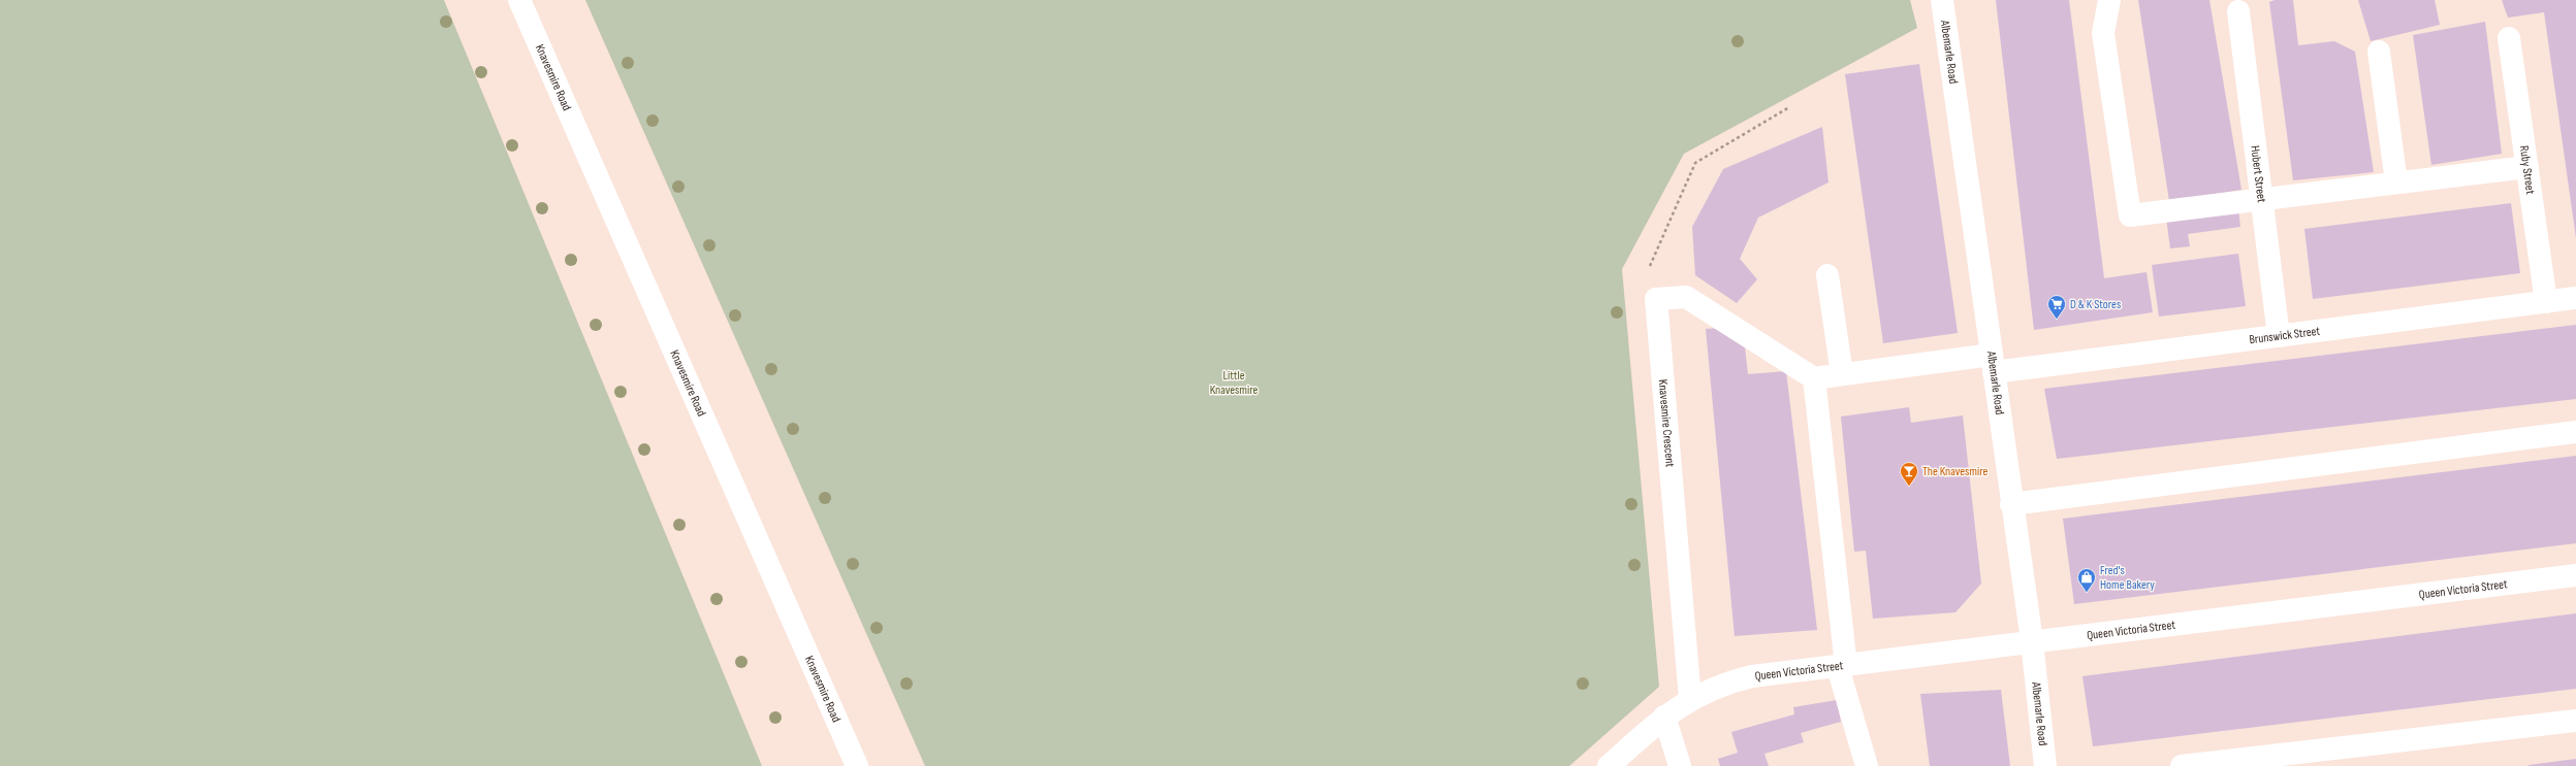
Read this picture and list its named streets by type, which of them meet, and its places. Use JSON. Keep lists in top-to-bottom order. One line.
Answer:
{"streets":{"street":["Albemarle Road","Knavesmire Road","Ruby Street","Hubert Street","Brunswick Street","Knavesmire Crescent","Queen Victoria Street"]},"crossings":[["Albemarle Road","Brunswick Street"],["Albemarle Road","Queen Victoria Street"],["Ruby Street","Brunswick Street"],["Hubert Street","Brunswick Street"],["Knavesmire Crescent","Queen Victoria Street"]],"parks":["Little Knavesmire"],"places":{"supermarket":["D & K Stores"],"bar":["The Knavesmire"],"shop":["Fred's Home Bakery"]}}
